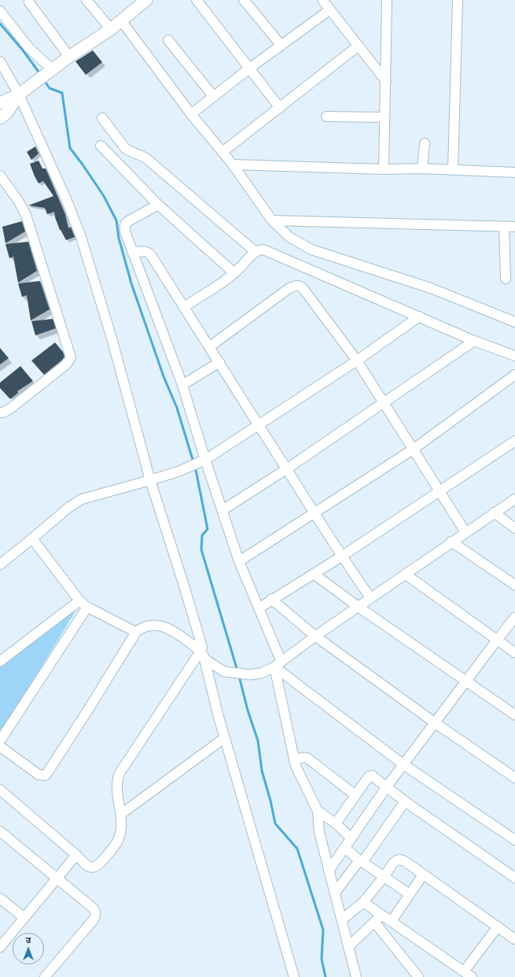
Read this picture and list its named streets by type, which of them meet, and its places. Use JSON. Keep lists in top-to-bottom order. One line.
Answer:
{"north":"top"}
